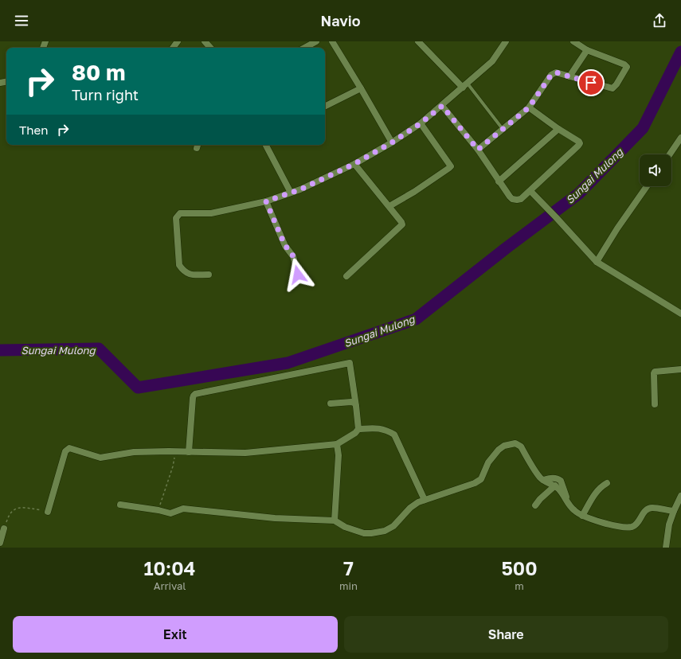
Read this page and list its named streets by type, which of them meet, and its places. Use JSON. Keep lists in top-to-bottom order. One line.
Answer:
{"water":["Sungai Mulong"],"page":{"header":"Navio","turn":["80 m","Turn right"],"then":"Then","eta":["10:04","Arrival","7","min","500","m"],"buttons":["Exit","Share"]}}
